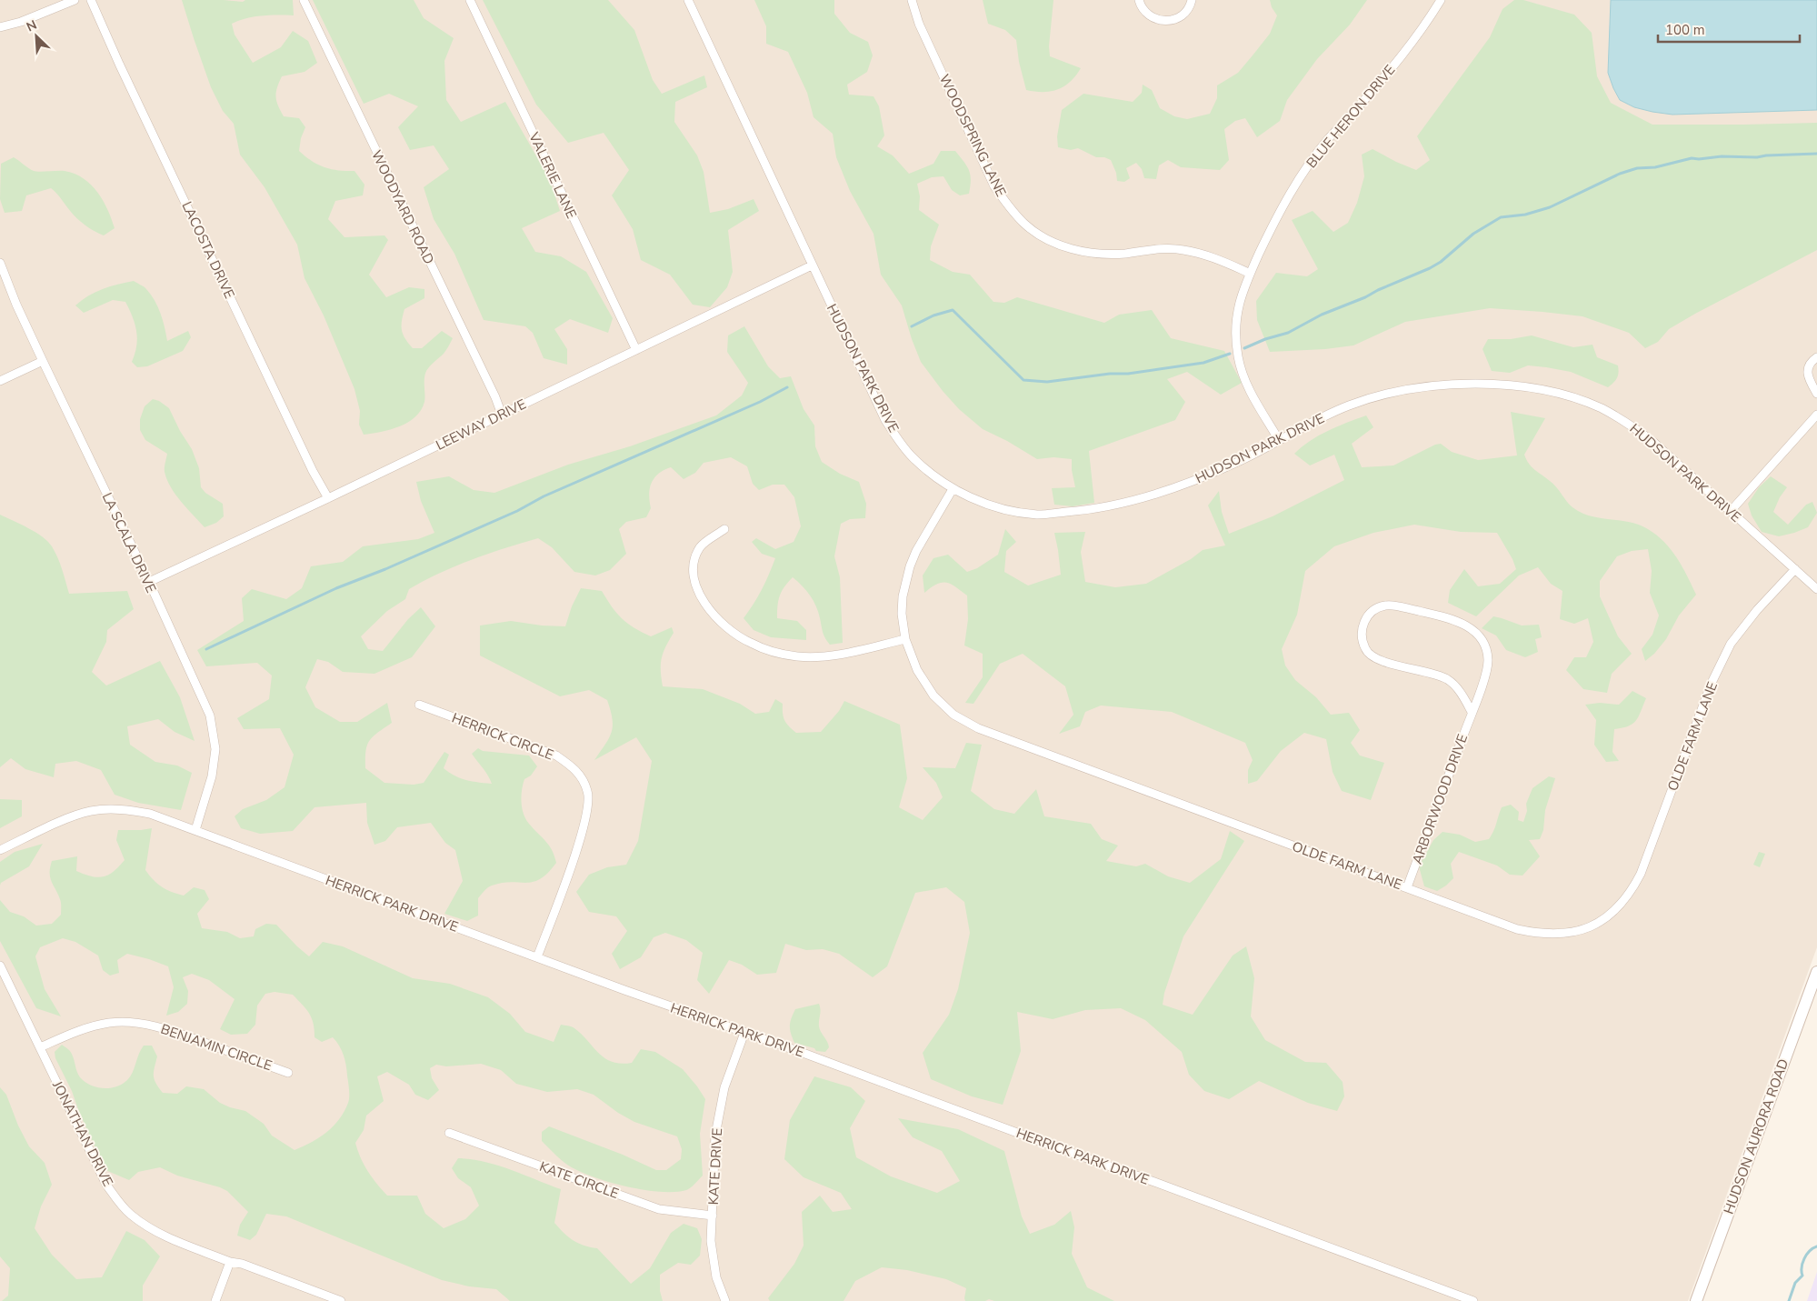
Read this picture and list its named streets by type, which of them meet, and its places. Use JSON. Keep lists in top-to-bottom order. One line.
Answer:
{"streets":{"street":["BLUE HERON DRIVE","WOODSPRING LANE","VALERIE LANE","WOODYARD ROAD","LACOSTA DRIVE","HUDSON PARK DRIVE","LEEWAY DRIVE","LA SCALA DRIVE","HERRICK CIRCLE","OLDE FARM LANE","ARBORWOOD DRIVE","HERRICK PARK DRIVE","BENJAMIN CIRCLE","JONATHAN DRIVE","HUDSON AURORA ROAD","KATE DRIVE","KATE CIRCLE"]},"crossings":[["BLUE HERON DRIVE","WOODSPRING LANE"],["BLUE HERON DRIVE","HUDSON PARK DRIVE"],["VALERIE LANE","LEEWAY DRIVE"],["WOODYARD ROAD","LEEWAY DRIVE"],["LACOSTA DRIVE","LEEWAY DRIVE"],["HUDSON PARK DRIVE","LEEWAY DRIVE"],["HUDSON PARK DRIVE","OLDE FARM LANE"],["LEEWAY DRIVE","LA SCALA DRIVE"],["LA SCALA DRIVE","HERRICK PARK DRIVE"],["HERRICK CIRCLE","HERRICK PARK DRIVE"],["OLDE FARM LANE","ARBORWOOD DRIVE"],["HERRICK PARK DRIVE","KATE DRIVE"],["BENJAMIN CIRCLE","JONATHAN DRIVE"],["KATE DRIVE","KATE CIRCLE"]],"scale_bar":"100 m","north":"top left"}
